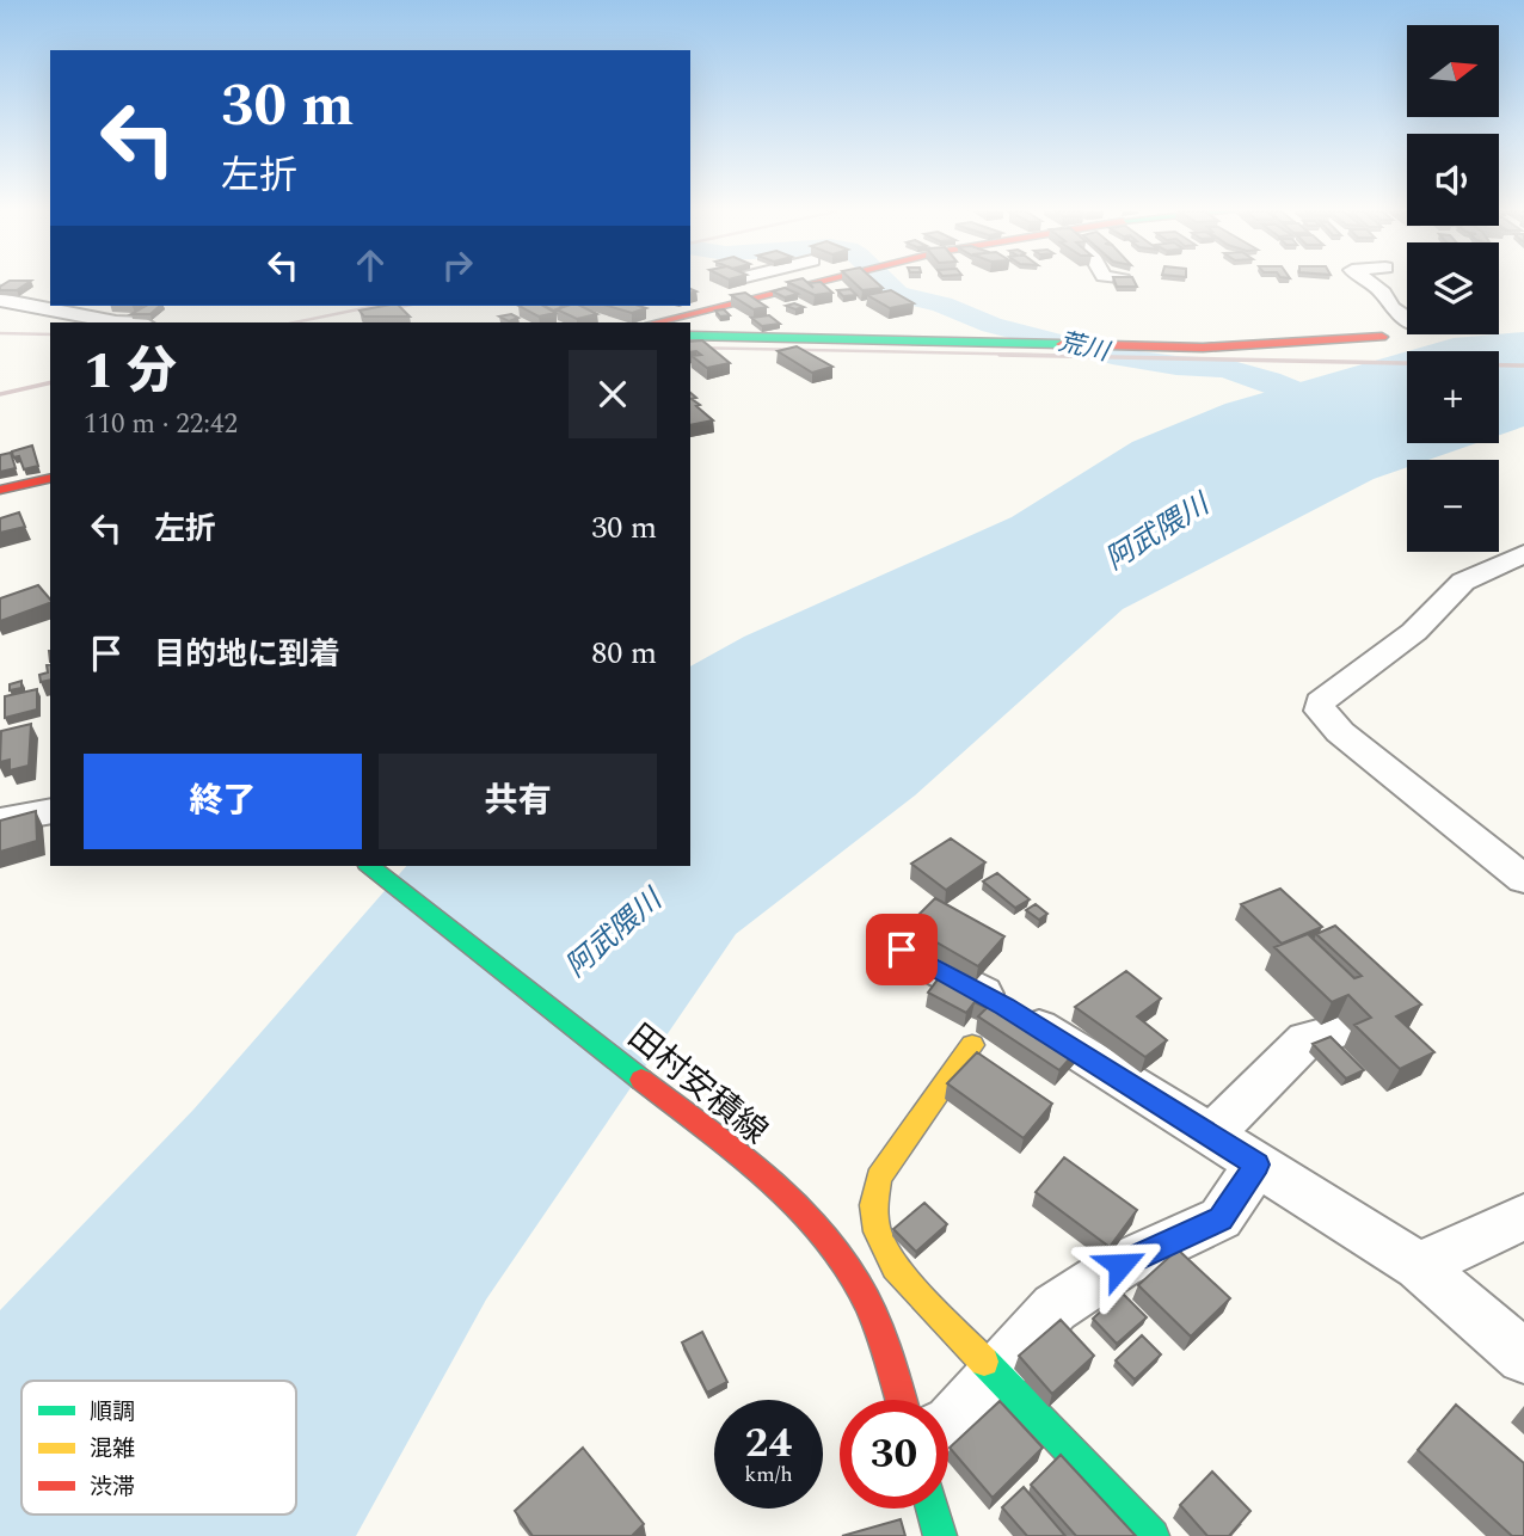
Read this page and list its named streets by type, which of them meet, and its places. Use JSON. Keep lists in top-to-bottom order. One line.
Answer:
{"streets":{"main road":["田村安積線"]},"water":["荒川","阿武隈川"],"legend":["順調","混雑","渋滞"],"north":"right","page":{"map_buttons":["+","−"],"turn":["30 m","左折"],"heading":["1 分","110 m · 22:42"],"list":[{"name":"左折","value":"30 m"},{"name":"目的地に到着","value":"80 m"}],"buttons":["終了","共有"],"speed":"24 km/h","limit":"30"}}
